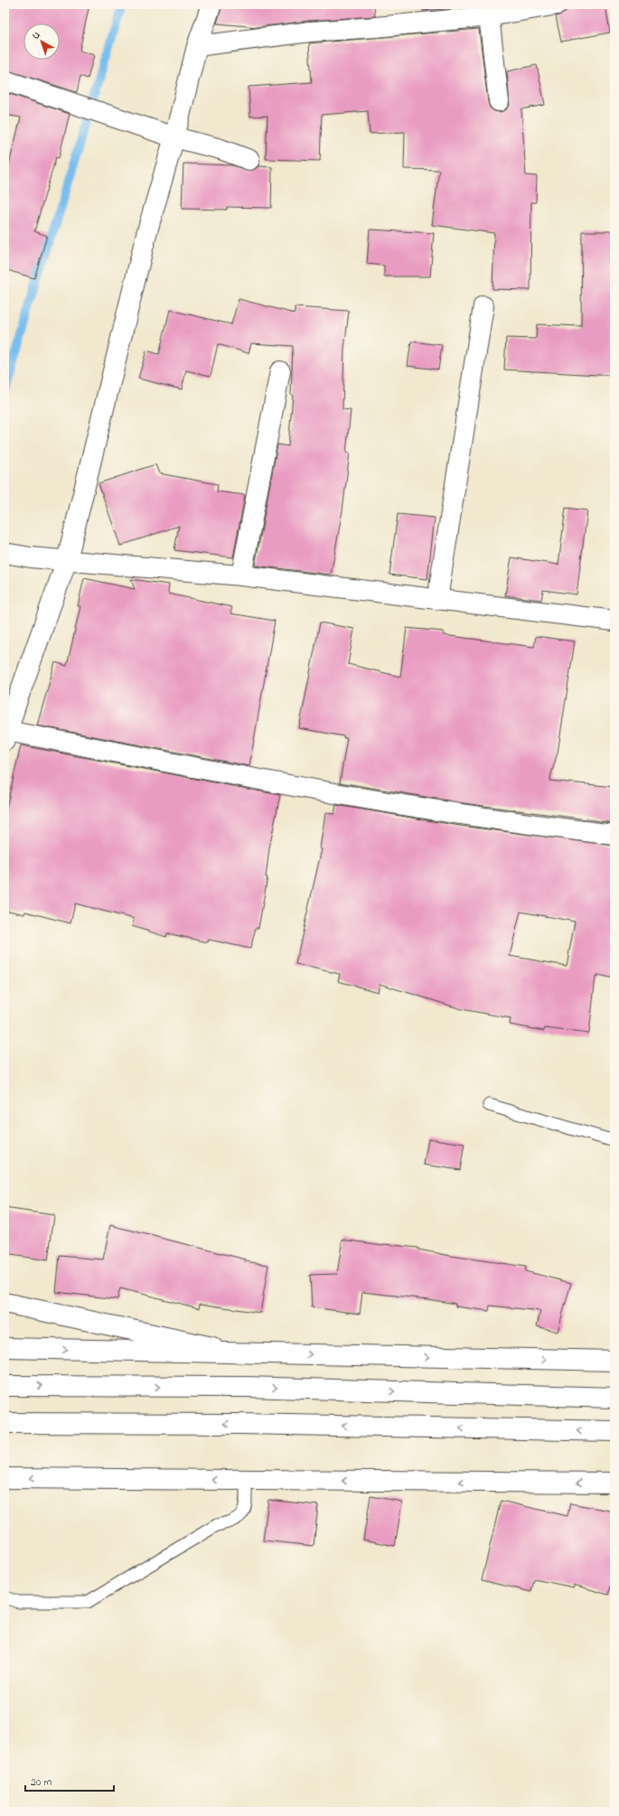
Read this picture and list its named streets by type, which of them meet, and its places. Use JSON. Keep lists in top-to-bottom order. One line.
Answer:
{"scale_bar":"20 m","north":"top left"}
